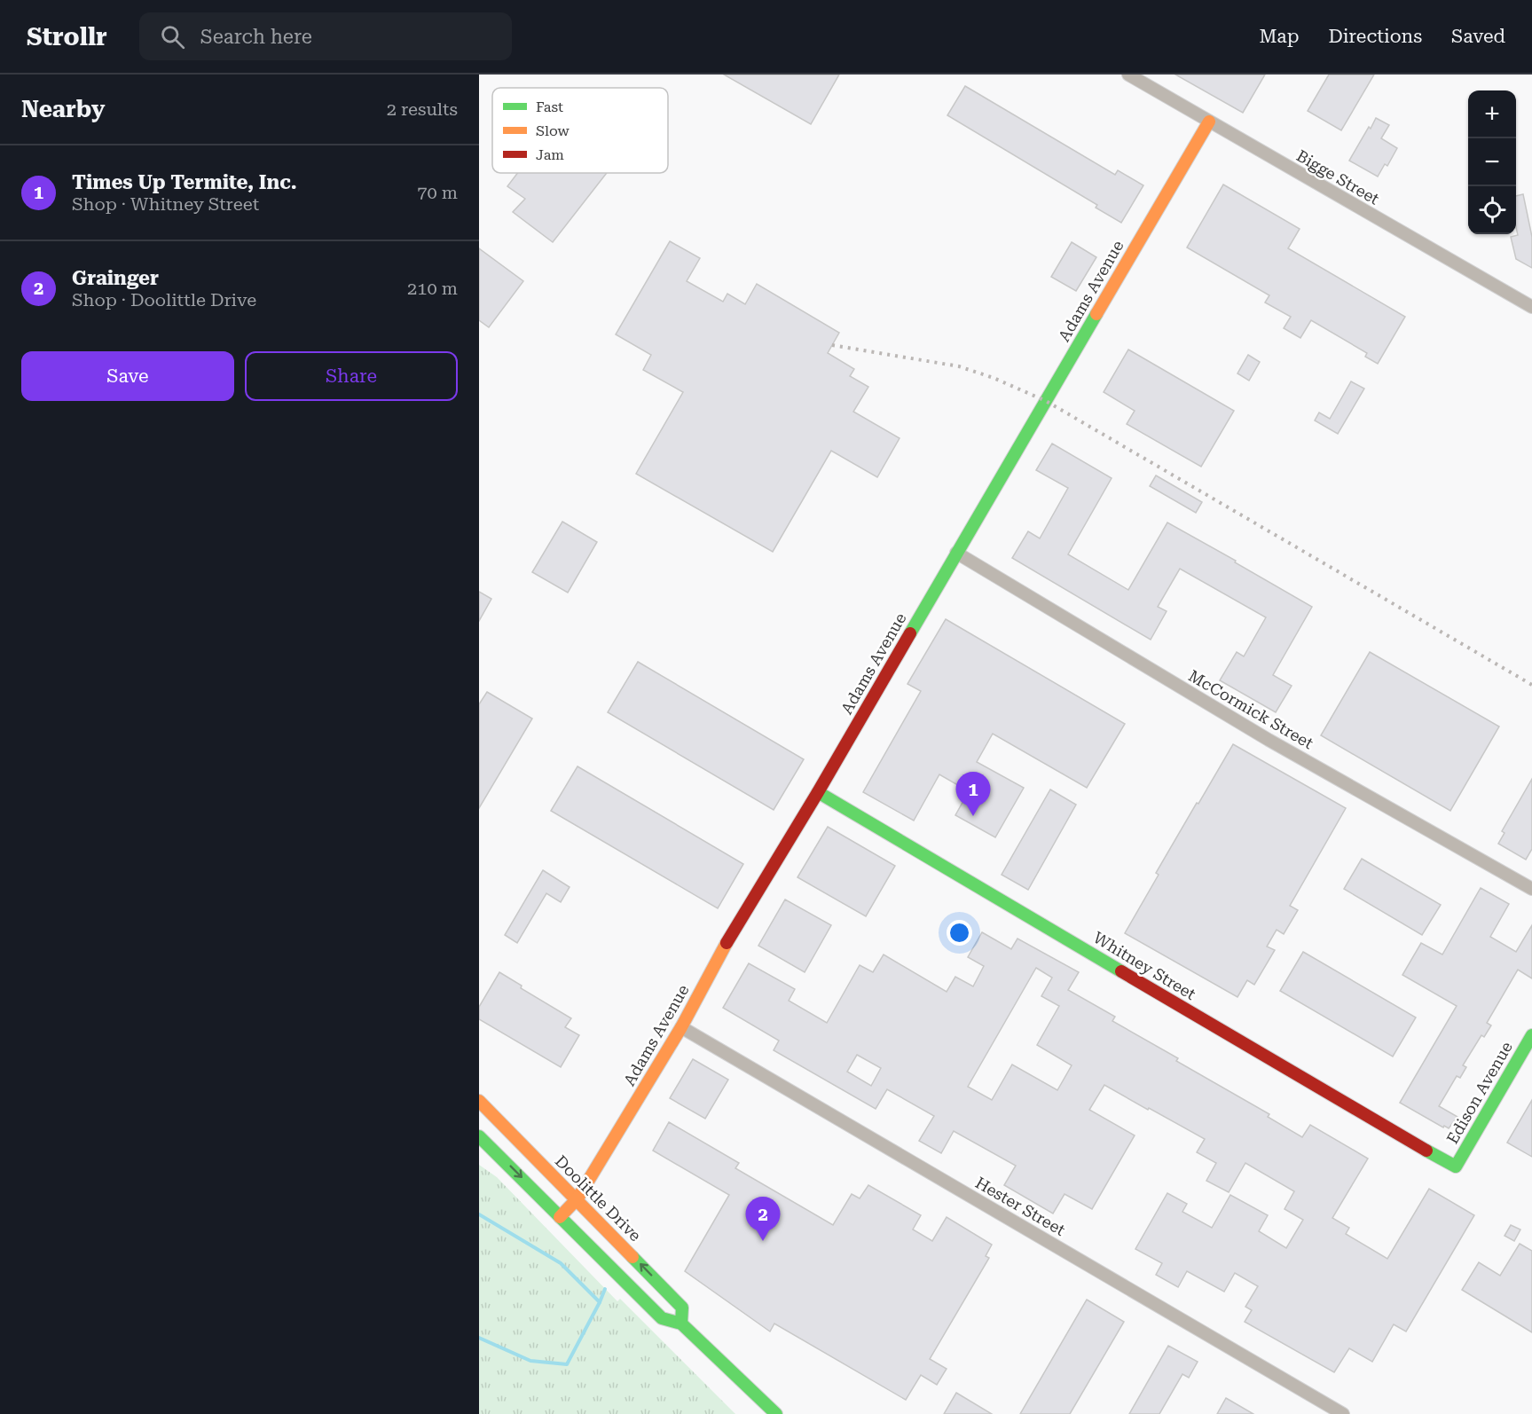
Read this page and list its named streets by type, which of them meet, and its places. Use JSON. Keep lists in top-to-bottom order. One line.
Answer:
{"streets":{"street":["Bigge Street","Adams Avenue","McCormick Street","Whitney Street","Edison Avenue","Doolittle Drive","Hester Street"]},"crossings":[["Bigge Street","Adams Avenue"],["Adams Avenue","McCormick Street"],["Adams Avenue","Whitney Street"],["Adams Avenue","Doolittle Drive"],["Adams Avenue","Hester Street"],["Whitney Street","Edison Avenue"]],"legend":["Fast","Slow","Jam"],"page":{"header":"Strollr","search":"Search here","nav":["Map","Directions","Saved"],"heading":["Nearby","2 results"],"map_buttons":["+","−"],"list":[{"mark":"1","name":"Times Up Termite, Inc.","note":"Shop · Whitney Street","value":"70 m"},{"mark":"2","name":"Grainger","note":"Shop · Doolittle Drive","value":"210 m"}],"buttons":["Save","Share"],"pins":["1","2"]}}
